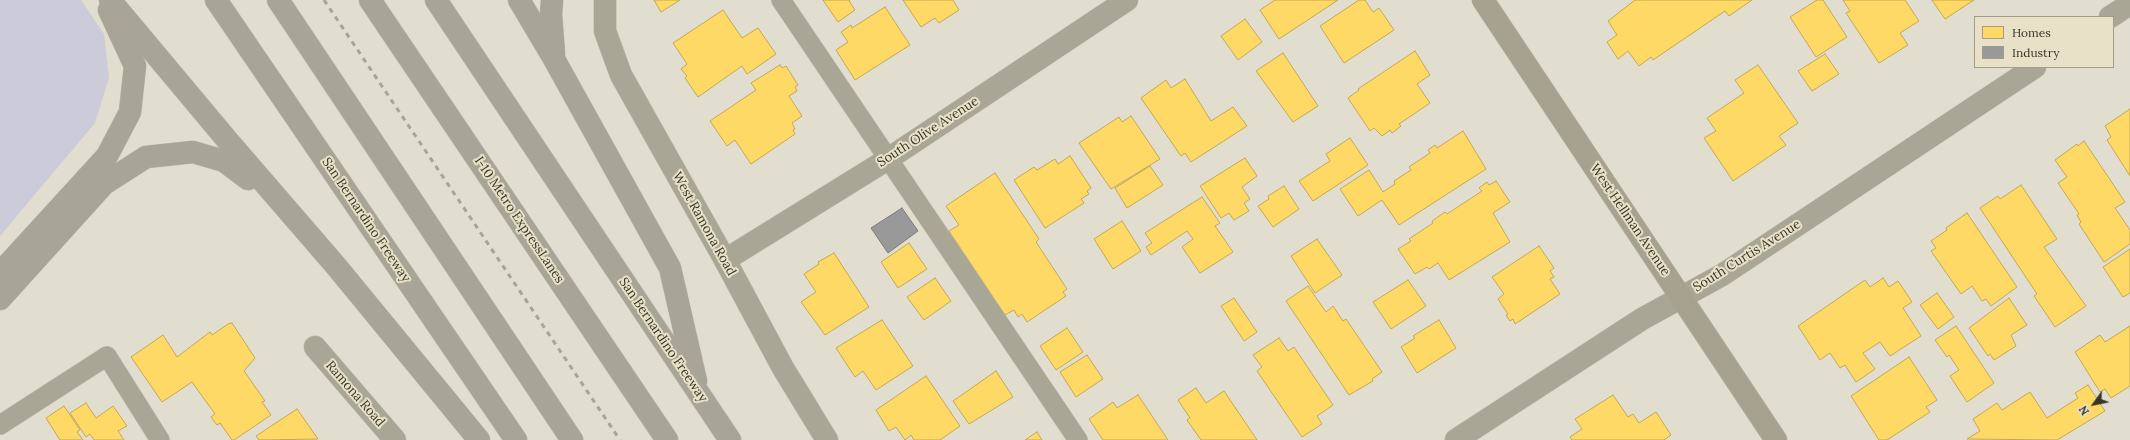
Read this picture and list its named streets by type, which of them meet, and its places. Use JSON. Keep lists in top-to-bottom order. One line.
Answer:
{"streets":{"highway":["San Bernardino Freeway","I-10 Metro ExpressLanes"],"street":["South Olive Avenue","West Hellman Avenue","West Ramona Road","South Curtis Avenue","Ramona Road"]},"crossings":[["South Olive Avenue","West Ramona Road"],["West Hellman Avenue","South Curtis Avenue"]],"legend":["Homes","Industry"],"north":"bottom left"}
